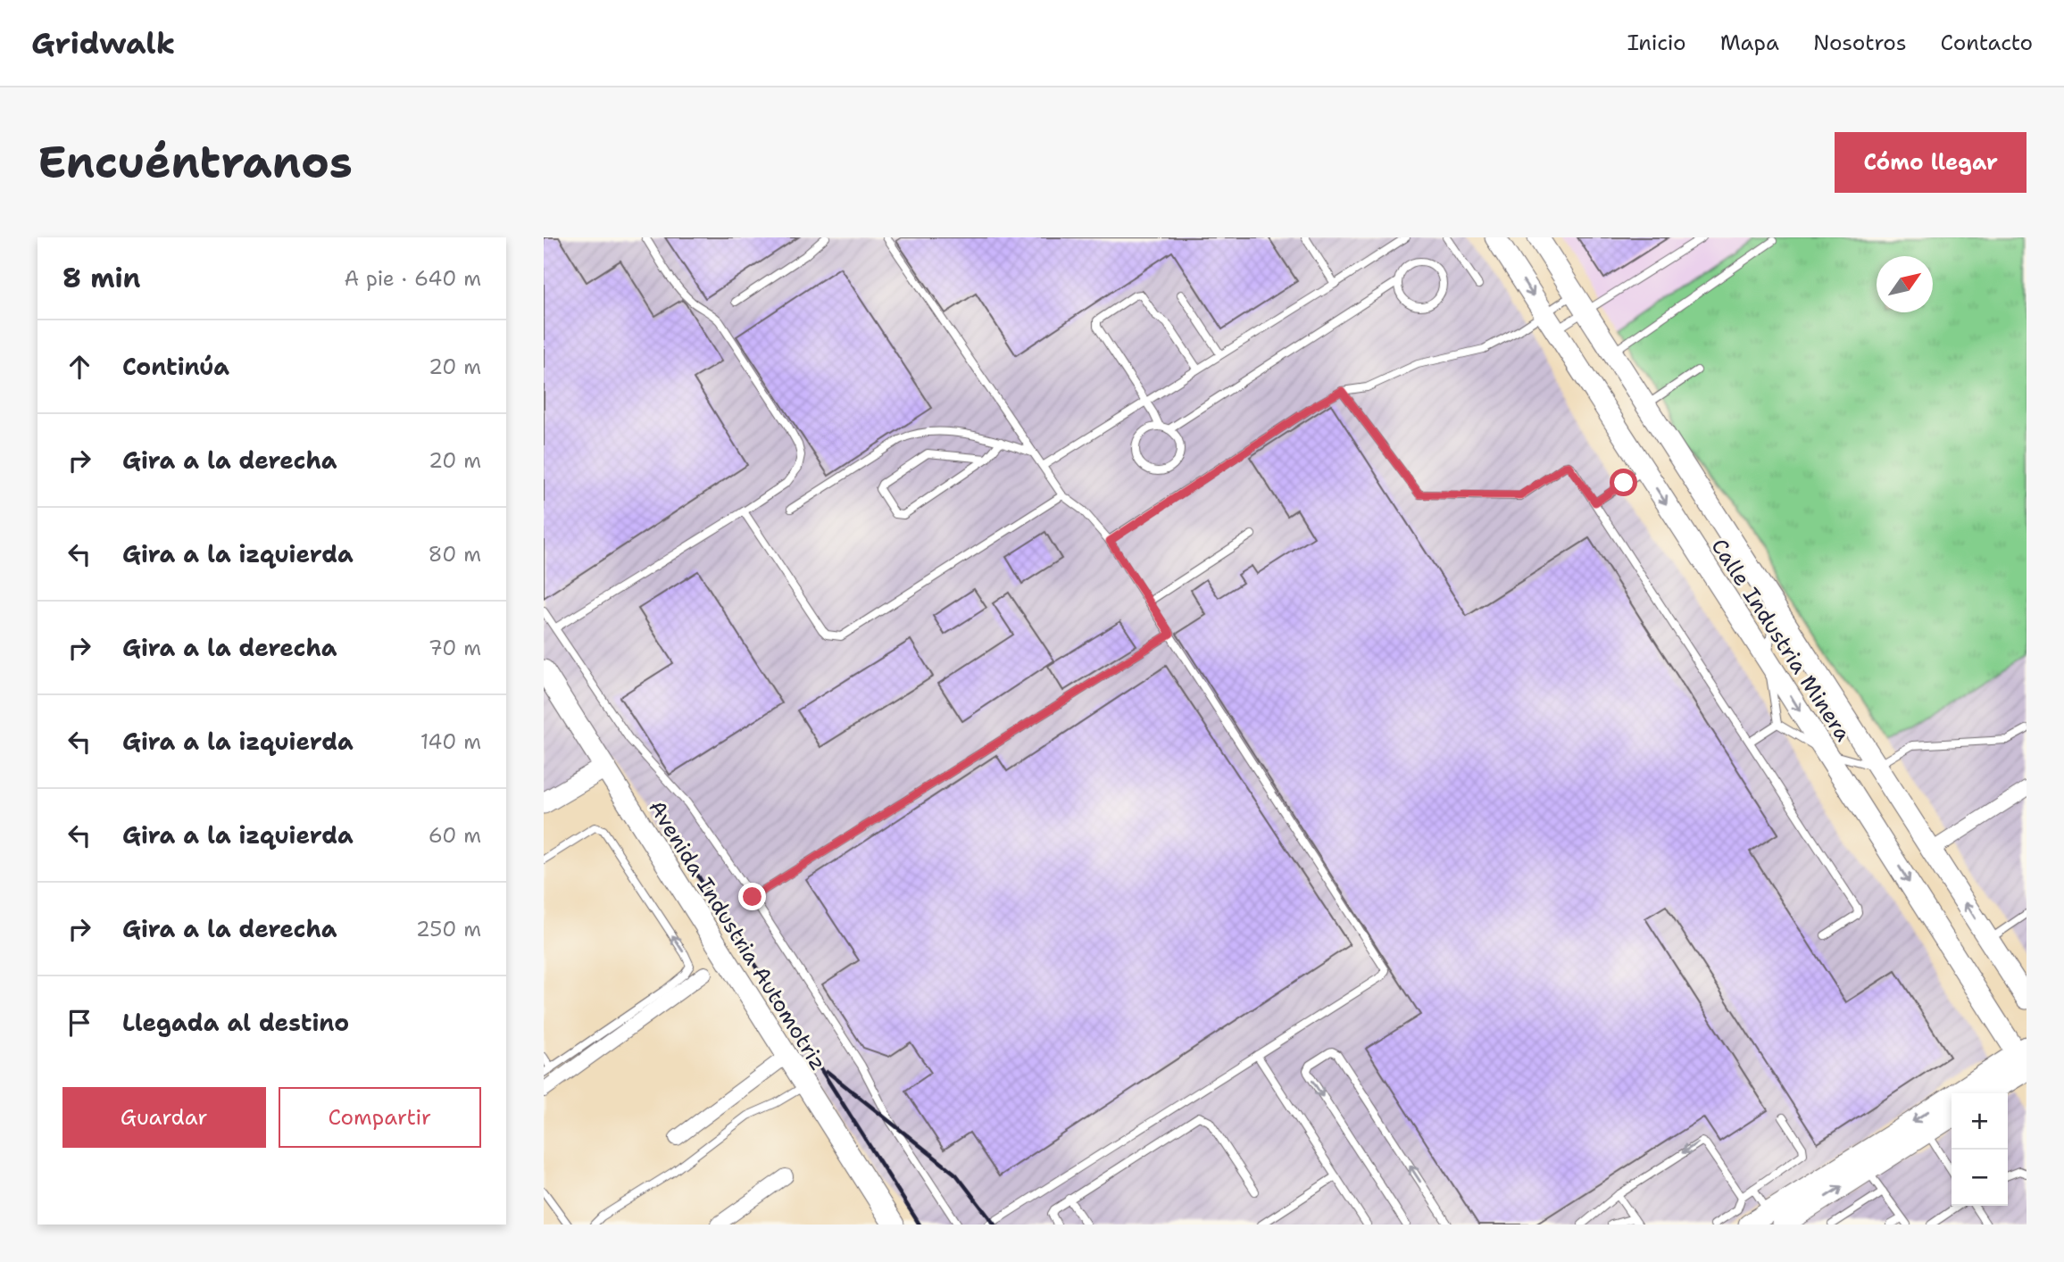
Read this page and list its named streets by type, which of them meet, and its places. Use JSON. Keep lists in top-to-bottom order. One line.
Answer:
{"streets":{"main road":["Calle Industria Minera","Avenida Industria Automotriz"]},"north":"top right","page":{"header":"Gridwalk","nav":["Inicio","Mapa","Nosotros","Contacto"],"buttons":["Cómo llegar",["Guardar","Compartir"]],"title":"Encuéntranos","heading":["8 min","A pie · 640 m"],"list":[["Continúa","20 m"],["Gira a la derecha","20 m"],["Gira a la izquierda","80 m"],["Gira a la derecha","70 m"],["Gira a la izquierda","140 m"],["Gira a la izquierda","60 m"],["Gira a la derecha","250 m"],"Llegada al destino"],"map_buttons":["+","−"]}}
